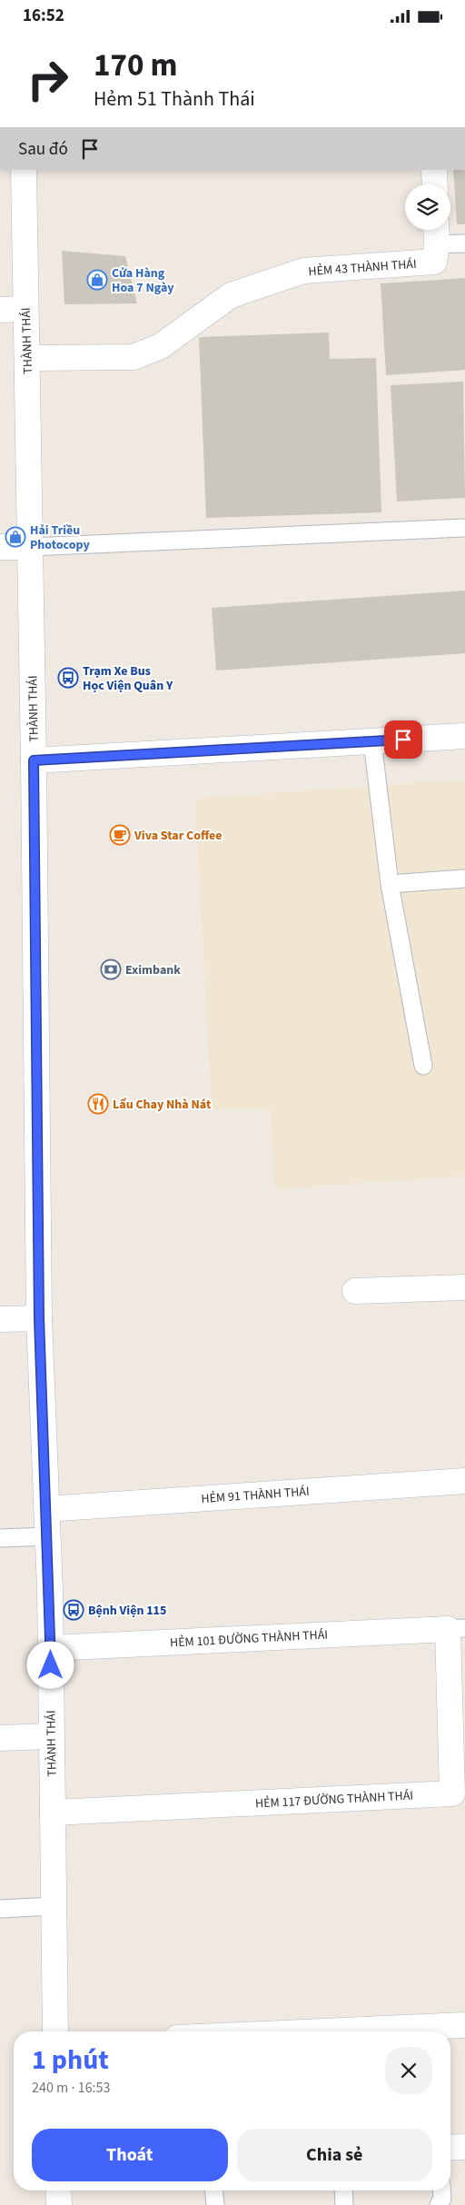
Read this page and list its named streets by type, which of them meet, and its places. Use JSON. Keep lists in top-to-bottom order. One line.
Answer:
{"streets":{"street":["HẺM 43 THÀNH THÁI","THÀNH THÁI","HẺM 91 THÀNH THÁI","HẺM 101 ĐƯỜNG THÀNH THÁI","HẺM 117 ĐƯỜNG THÀNH THÁI"]},"crossings":[["HẺM 43 THÀNH THÁI","THÀNH THÁI"],["THÀNH THÁI","HẺM 91 THÀNH THÁI"],["THÀNH THÁI","HẺM 101 ĐƯỜNG THÀNH THÁI"],["THÀNH THÁI","HẺM 117 ĐƯỜNG THÀNH THÁI"],["HẺM 101 ĐƯỜNG THÀNH THÁI","HẺM 117 ĐƯỜNG THÀNH THÁI"]],"places":{"shop":["Cửa Hàng Hoa 7 Ngày","Hải Triều Photocopy"],"bus stop":["Trạm Xe Bus Học Viện Quân Y","Bệnh Viện 115"],"cafe":["Viva Star Coffee"],"bank":["Eximbank"],"restaurant":["Lẩu Chay Nhà Nát"]},"page":{"status":"16:52","turn":["170 m","Hẻm 51 Thành Thái"],"then":"Sau đó","heading":["1 phút","240 m · 16:53"],"buttons":["Thoát","Chia sẻ"]}}
